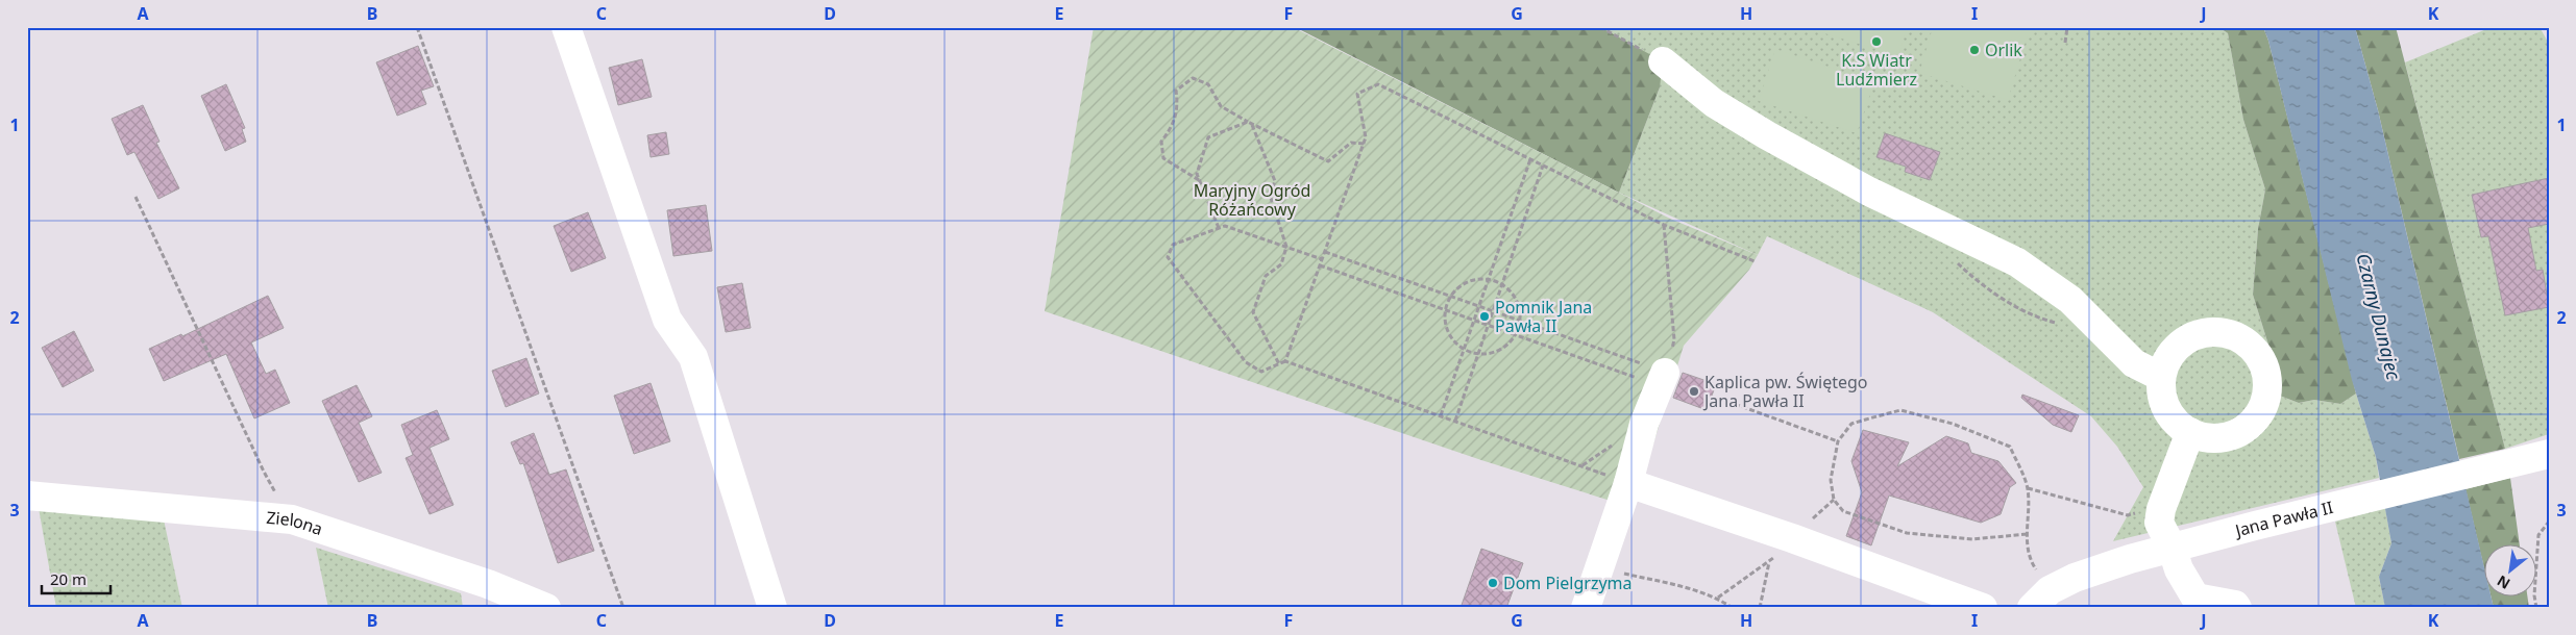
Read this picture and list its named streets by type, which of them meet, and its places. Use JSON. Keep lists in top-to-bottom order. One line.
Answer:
{"streets":{"street":["Jana Pawła II","Zielona"]},"water":["Czarny Dunajec"],"parks":["Maryjny Ogród Różańcowy"],"places":["K.S Wiatr Ludźmierz","Orlik","Pomnik Jana Pawła II","Kaplica pw. Świętego Jana Pawła II","Dom Pielgrzyma"],"scale_bar":"20 m","north":"bottom left","grid":{"columns":["A","B","C","D","E","F","G","H","I","J","K"],"rows":["1","2","3"]}}
